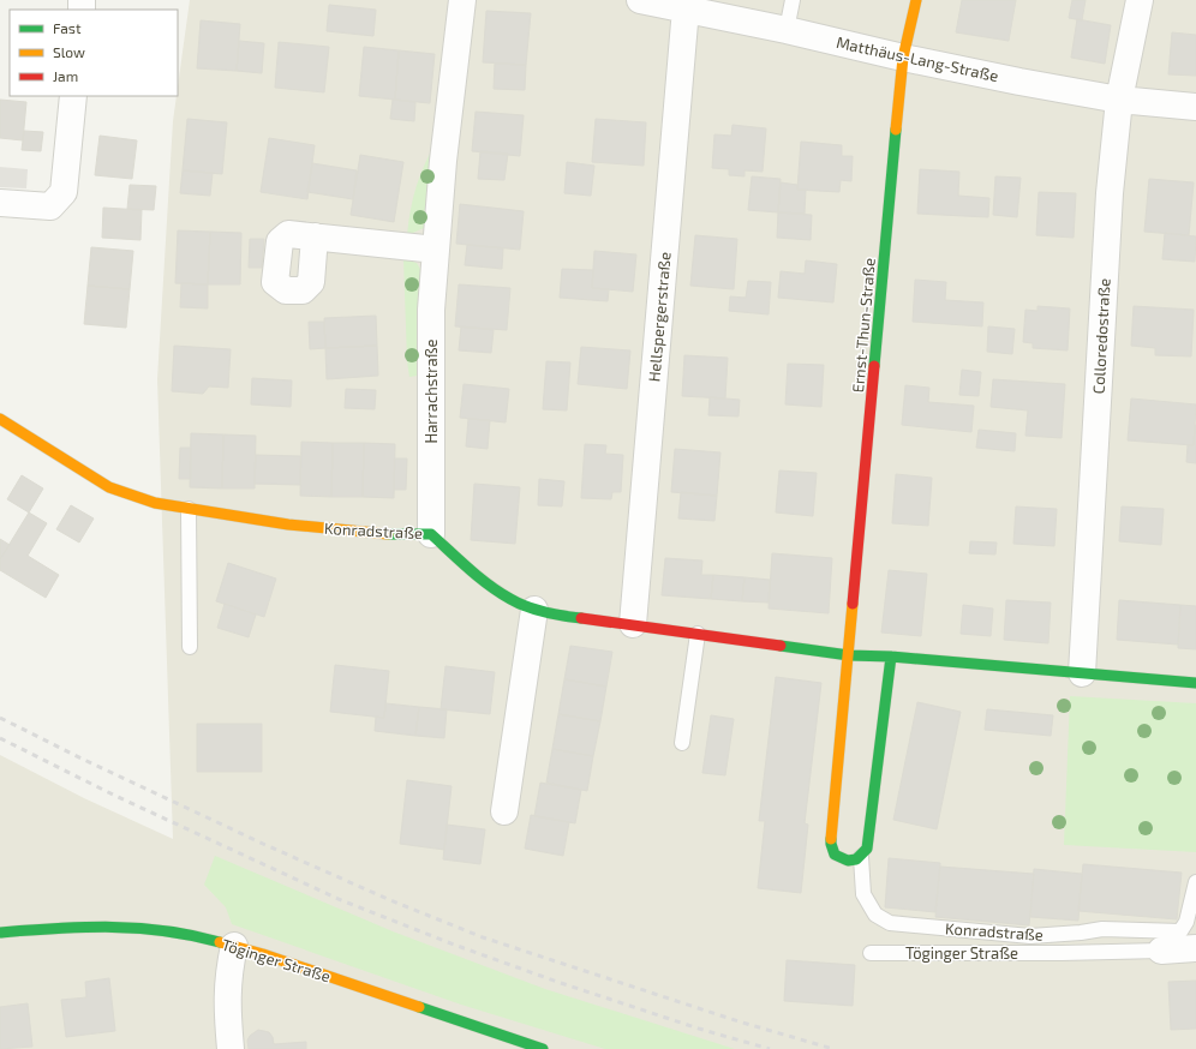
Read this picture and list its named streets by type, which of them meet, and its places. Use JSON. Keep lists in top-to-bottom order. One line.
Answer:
{"streets":{"street":["Matthäus-Lang-Straße","Hellspergerstraße","Ernst-Thun-Straße","Colloredostraße","Harrachstraße","Konradstraße","Töginger Straße"]},"crossings":[["Matthäus-Lang-Straße","Hellspergerstraße"],["Matthäus-Lang-Straße","Ernst-Thun-Straße"],["Matthäus-Lang-Straße","Colloredostraße"],["Hellspergerstraße","Konradstraße"],["Ernst-Thun-Straße","Konradstraße"],["Colloredostraße","Konradstraße"],["Harrachstraße","Konradstraße"]],"legend":["Fast","Slow","Jam"]}
